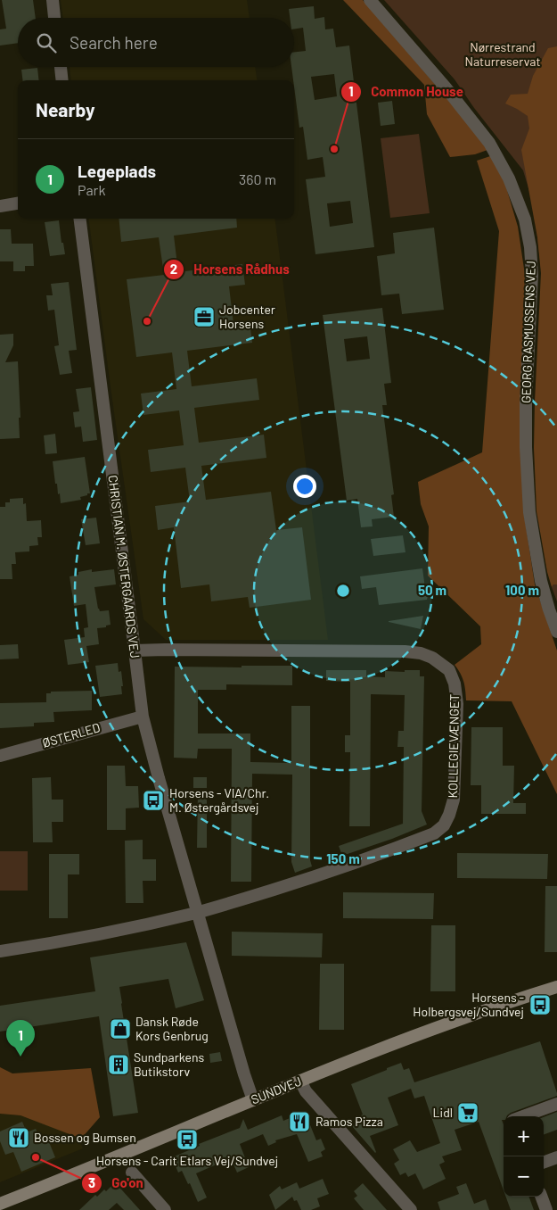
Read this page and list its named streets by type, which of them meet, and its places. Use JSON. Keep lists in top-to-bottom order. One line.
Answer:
{"streets":{"main road":["SUNDVEJ"],"street":["GEORG RASMUSSENS VEJ","CHRISTIAN M. ØSTERGAARDS VEJ","ØSTERLED","KOLLEGIEVÆNGET"]},"crossings":[["CHRISTIAN M. ØSTERGAARDS VEJ","ØSTERLED"],["CHRISTIAN M. ØSTERGAARDS VEJ","KOLLEGIEVÆNGET"],["CHRISTIAN M. ØSTERGAARDS VEJ","SUNDVEJ"]],"parks":["Nørrestrand Naturreservat"],"places":{"other":["Common House","Horsens Rådhus","Go'on"],"office":["Jobcenter Horsens"],"bus stop":["Horsens - VIA/Chr. M. Østergårdsvej","Horsens - Holbergsvej/Sundvej","Horsens - Carit Etlars Vej/Sundvej"],"shop":["Dansk Røde Kors Genbrug"],"building":["Sundparkens Butikstorv"],"supermarket":["Lidl"],"restaurant":["Ramos Pizza","Bossen og Bumsen"]},"page":{"search":"Search here","heading":"Nearby","list":[{"mark":"1","name":"Legeplads","note":"Park","value":"360 m"}],"pins":"1","map_buttons":["+","−"]},"rings":["50 m","100 m","150 m"]}
